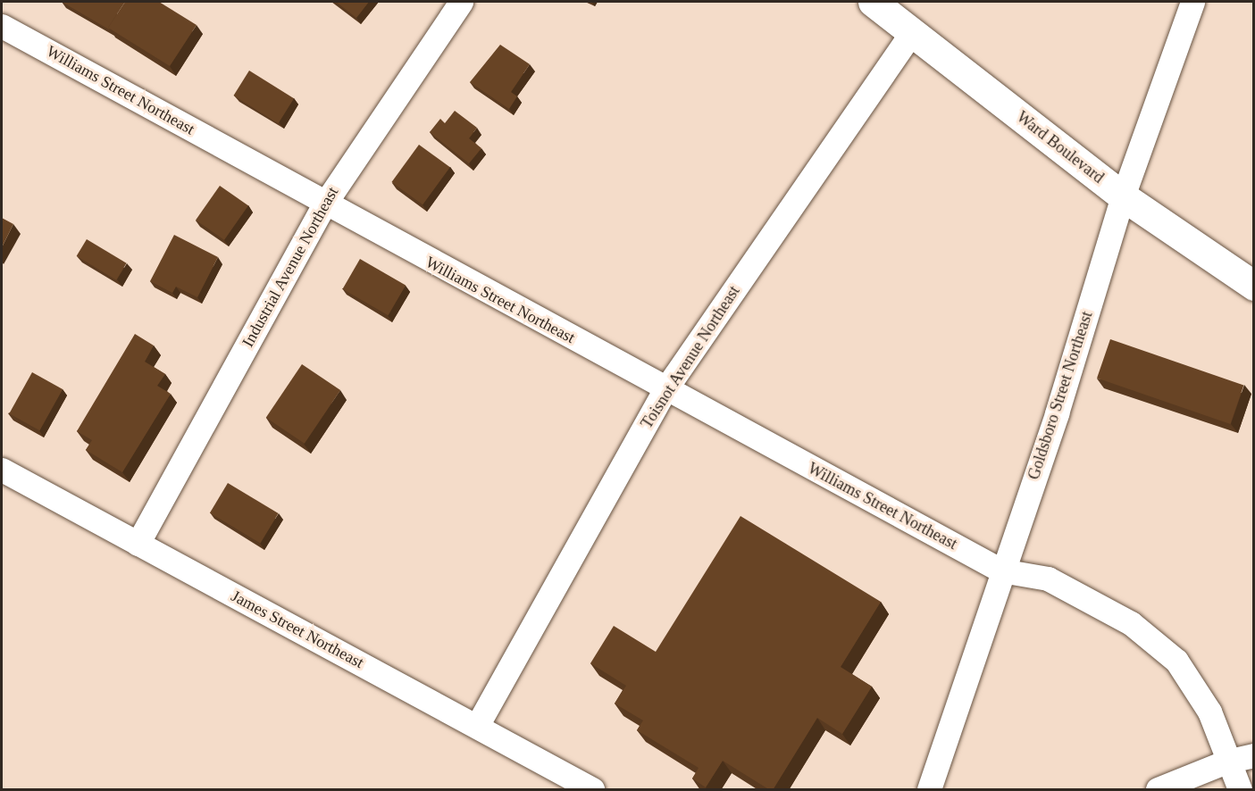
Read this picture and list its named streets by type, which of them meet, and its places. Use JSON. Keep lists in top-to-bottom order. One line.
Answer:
{"streets":{"main road":["Ward Boulevard"],"street":["Williams Street Northeast","Industrial Avenue Northeast","Toisnot Avenue Northeast","Goldsboro Street Northeast","James Street Northeast"]},"crossings":[["Williams Street Northeast","Industrial Avenue Northeast"],["Williams Street Northeast","Toisnot Avenue Northeast"],["Williams Street Northeast","Goldsboro Street Northeast"],["Ward Boulevard","Toisnot Avenue Northeast"],["Ward Boulevard","Goldsboro Street Northeast"],["Industrial Avenue Northeast","James Street Northeast"],["Toisnot Avenue Northeast","James Street Northeast"]]}
